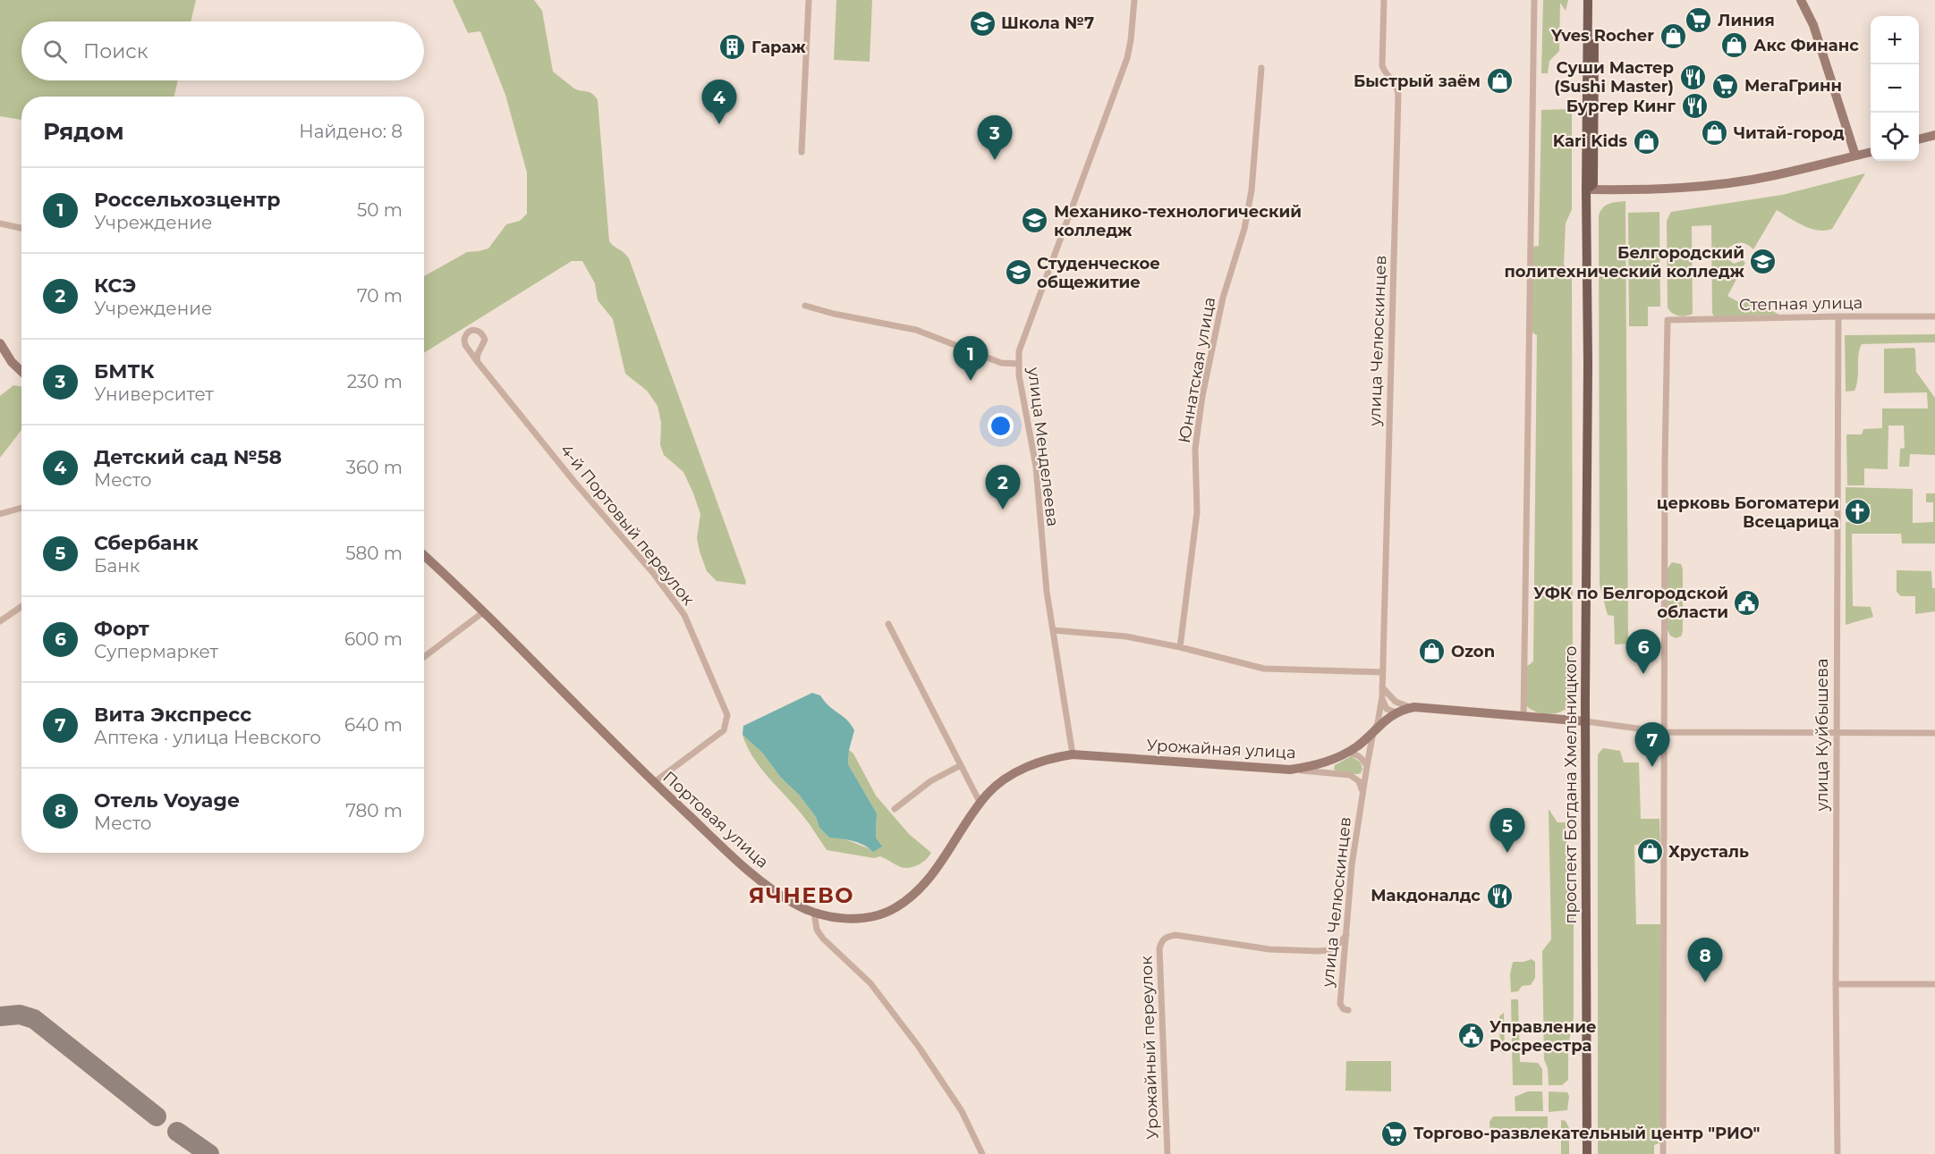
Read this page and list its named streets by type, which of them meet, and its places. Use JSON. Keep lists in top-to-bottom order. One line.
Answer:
{"streets":{"main road":["проспект Богдана Хмельницкого"],"street":["Степная улица","улица Челюскинцев","Юннатская улица","улица Менделеева","4-й Портовый переулок","улица Куйбышева","Урожайная улица","Портовая улица","Урожайный переулок"]},"crossings":[["Степная улица","улица Куйбышева"],["улица Челюскинцев","Урожайная улица"],["улица Челюскинцев","Урожайный переулок"],["улица Менделеева","Урожайная улица"],["4-й Портовый переулок","Портовая улица"],["Урожайная улица","проспект Богдана Хмельницкого"],["Урожайная улица","Портовая улица"]],"districts":["ЯЧНЕВО"],"places":{"supermarket":["Линия","МегаГринн","Торгово-развлекательный центр \"РИО\""],"school or university":["Школа №7","Механико-технологический колледж","Белгородский политехнический колледж","Студенческое общежитие"],"shop":["Yves Rocher","Акс Финанс","Быстрый заём","Читай-город","Kari Kids","Ozon","Хрусталь"],"building":["Гараж"],"restaurant":["Суши Мастер (Sushi Master)","Бургер Кинг","Макдоналдс"],"church":["церковь Богоматери Всецарица"],"public building":["УФК по Белгородской области","Управление Росреестра"]},"page":{"map_buttons":["+","−"],"search":"Поиск","pins":["4","3","1","2","6","7","5","8"],"heading":["Рядом","Найдено: 8"],"list":[{"mark":"1","name":"Россельхозцентр","note":"Учреждение","value":"50 m"},{"mark":"2","name":"КСЭ","note":"Учреждение","value":"70 m"},{"mark":"3","name":"БМТК","note":"Университет","value":"230 m"},{"mark":"4","name":"Детский сад №58","note":"Место","value":"360 m"},{"mark":"5","name":"Сбербанк","note":"Банк","value":"580 m"},{"mark":"6","name":"Форт","note":"Супермаркет","value":"600 m"},{"mark":"7","name":"Вита Экспресс","note":"Аптека · улица Невского","value":"640 m"},{"mark":"8","name":"Отель Voyage","note":"Место","value":"780 m"}]}}
